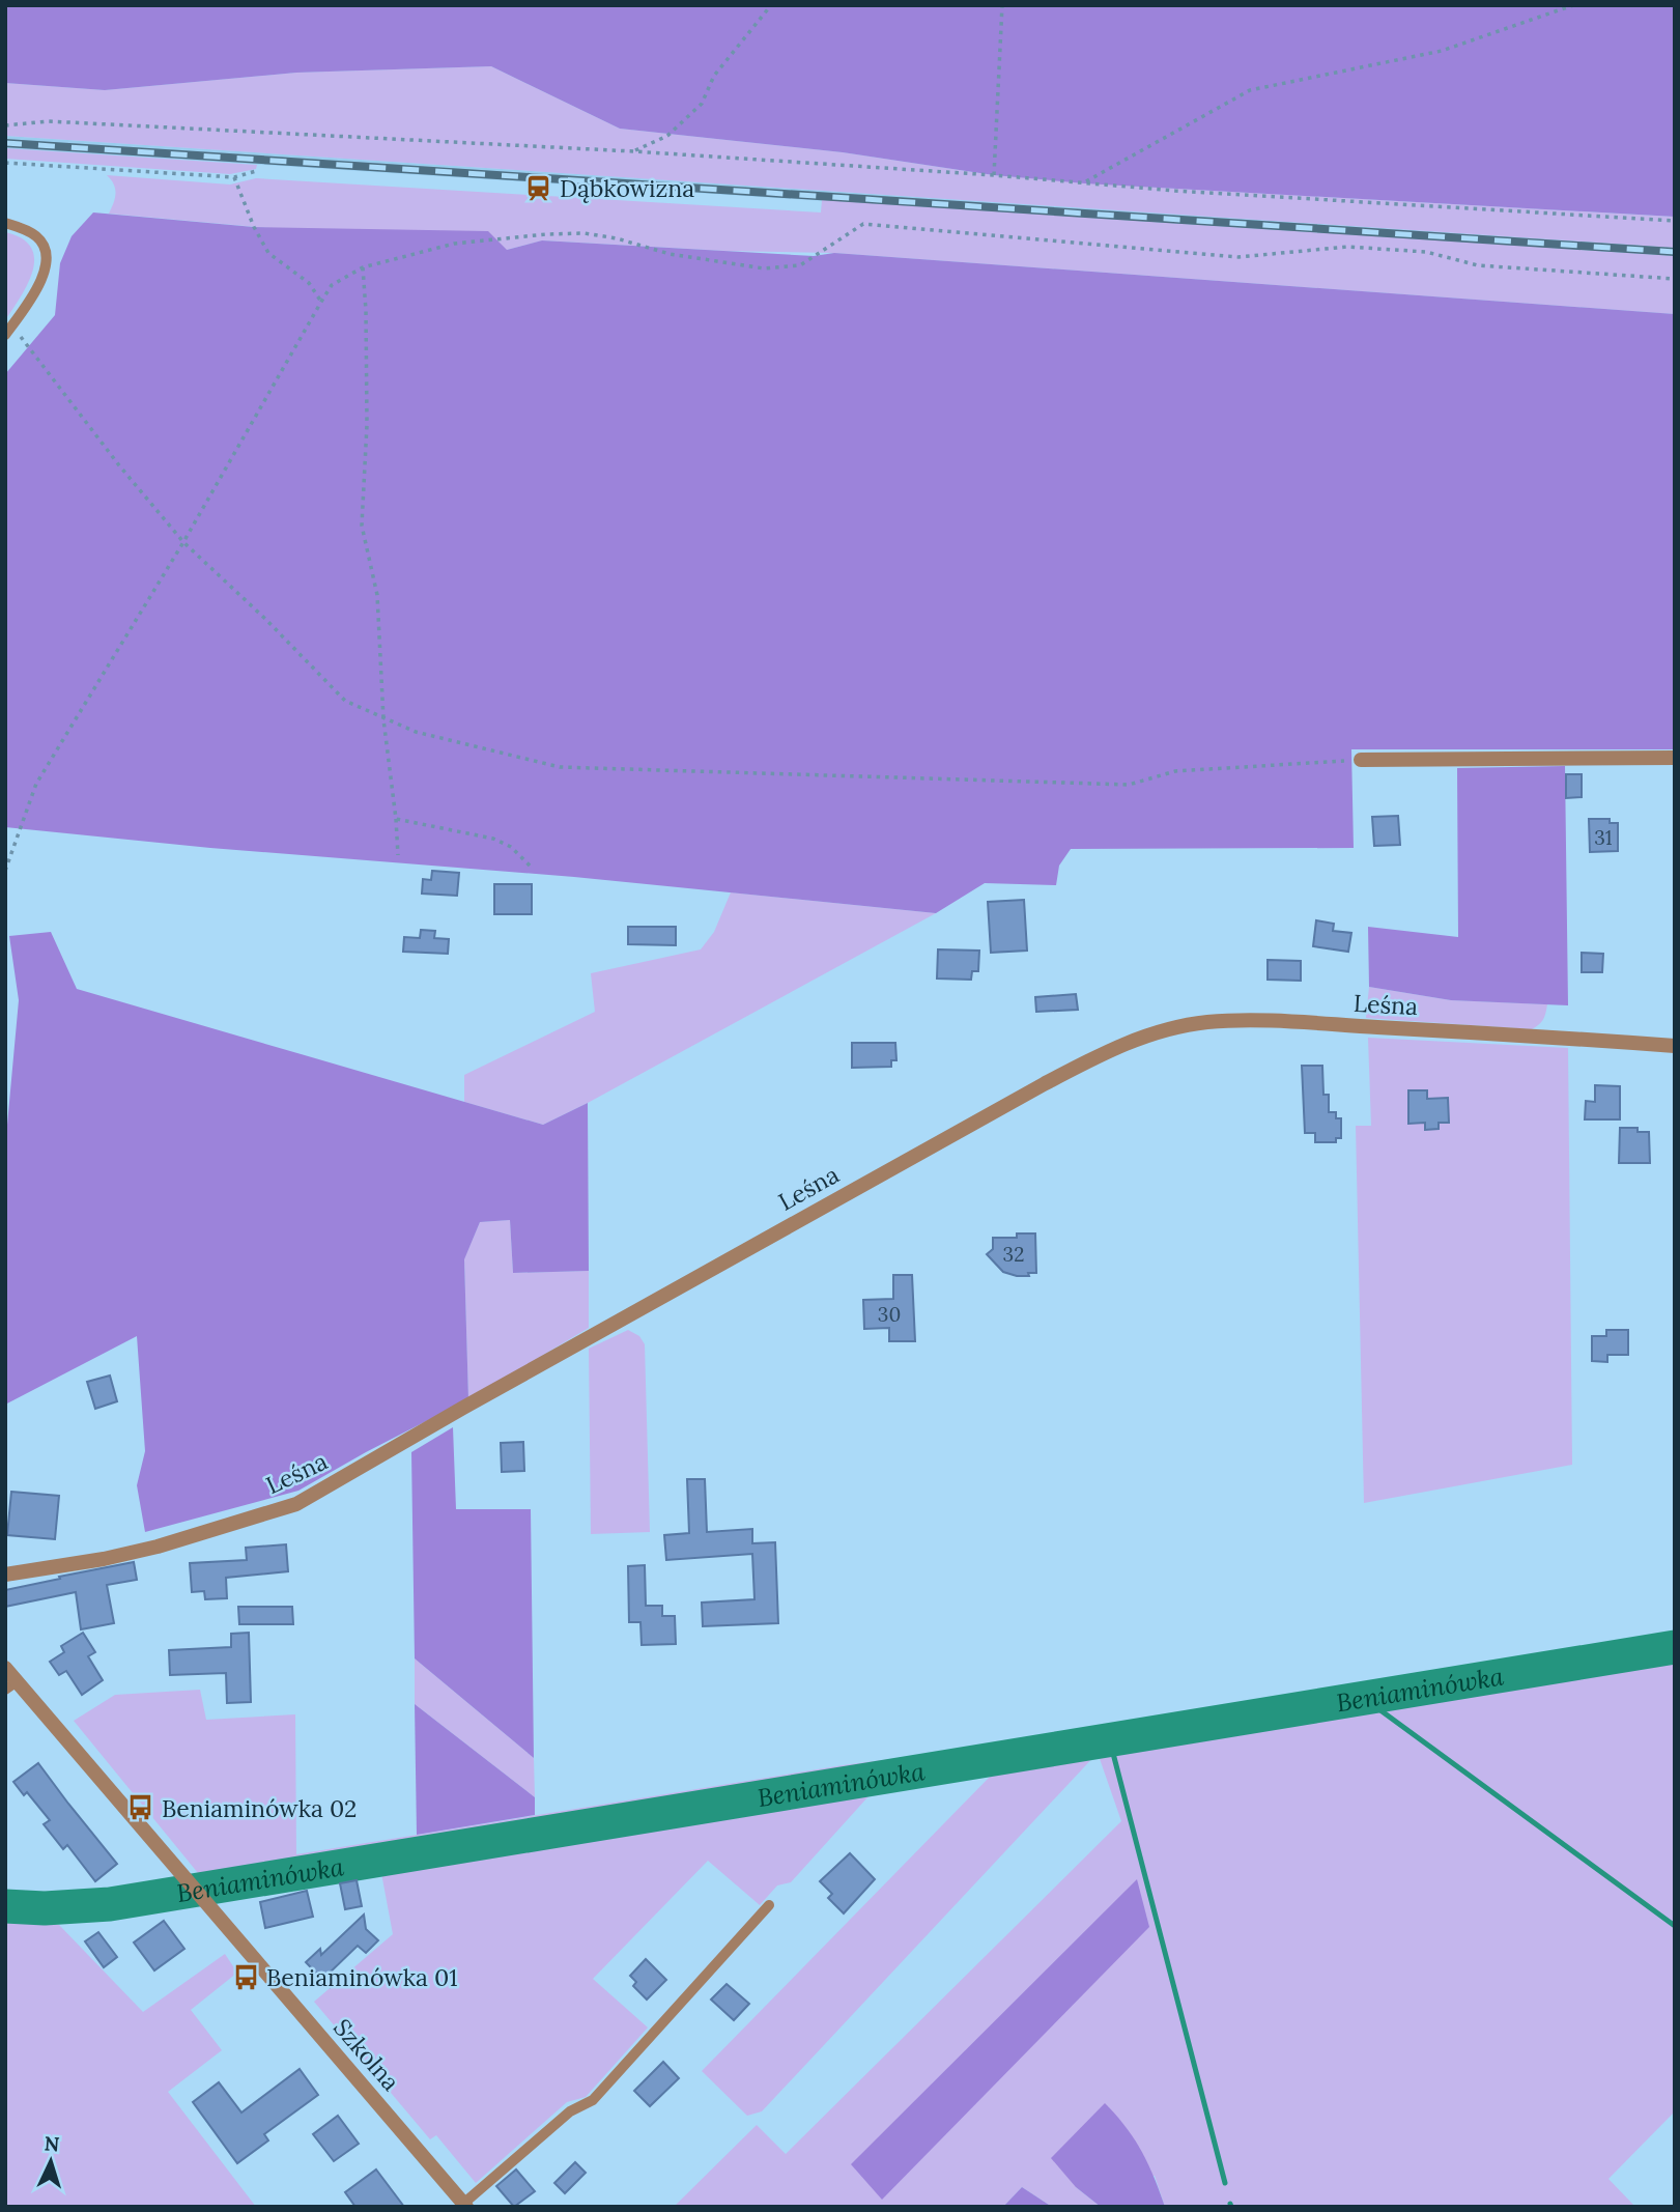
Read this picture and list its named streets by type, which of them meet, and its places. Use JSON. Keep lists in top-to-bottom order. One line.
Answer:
{"streets":{"street":["Leśna","Szkolna"]},"water":["Beniaminówka"],"places":{"station":["Dąbkowizna"],"bus stop":["Beniaminówka 02","Beniaminówka 01"]},"house_numbers":["31","32","30"],"north":"top"}
